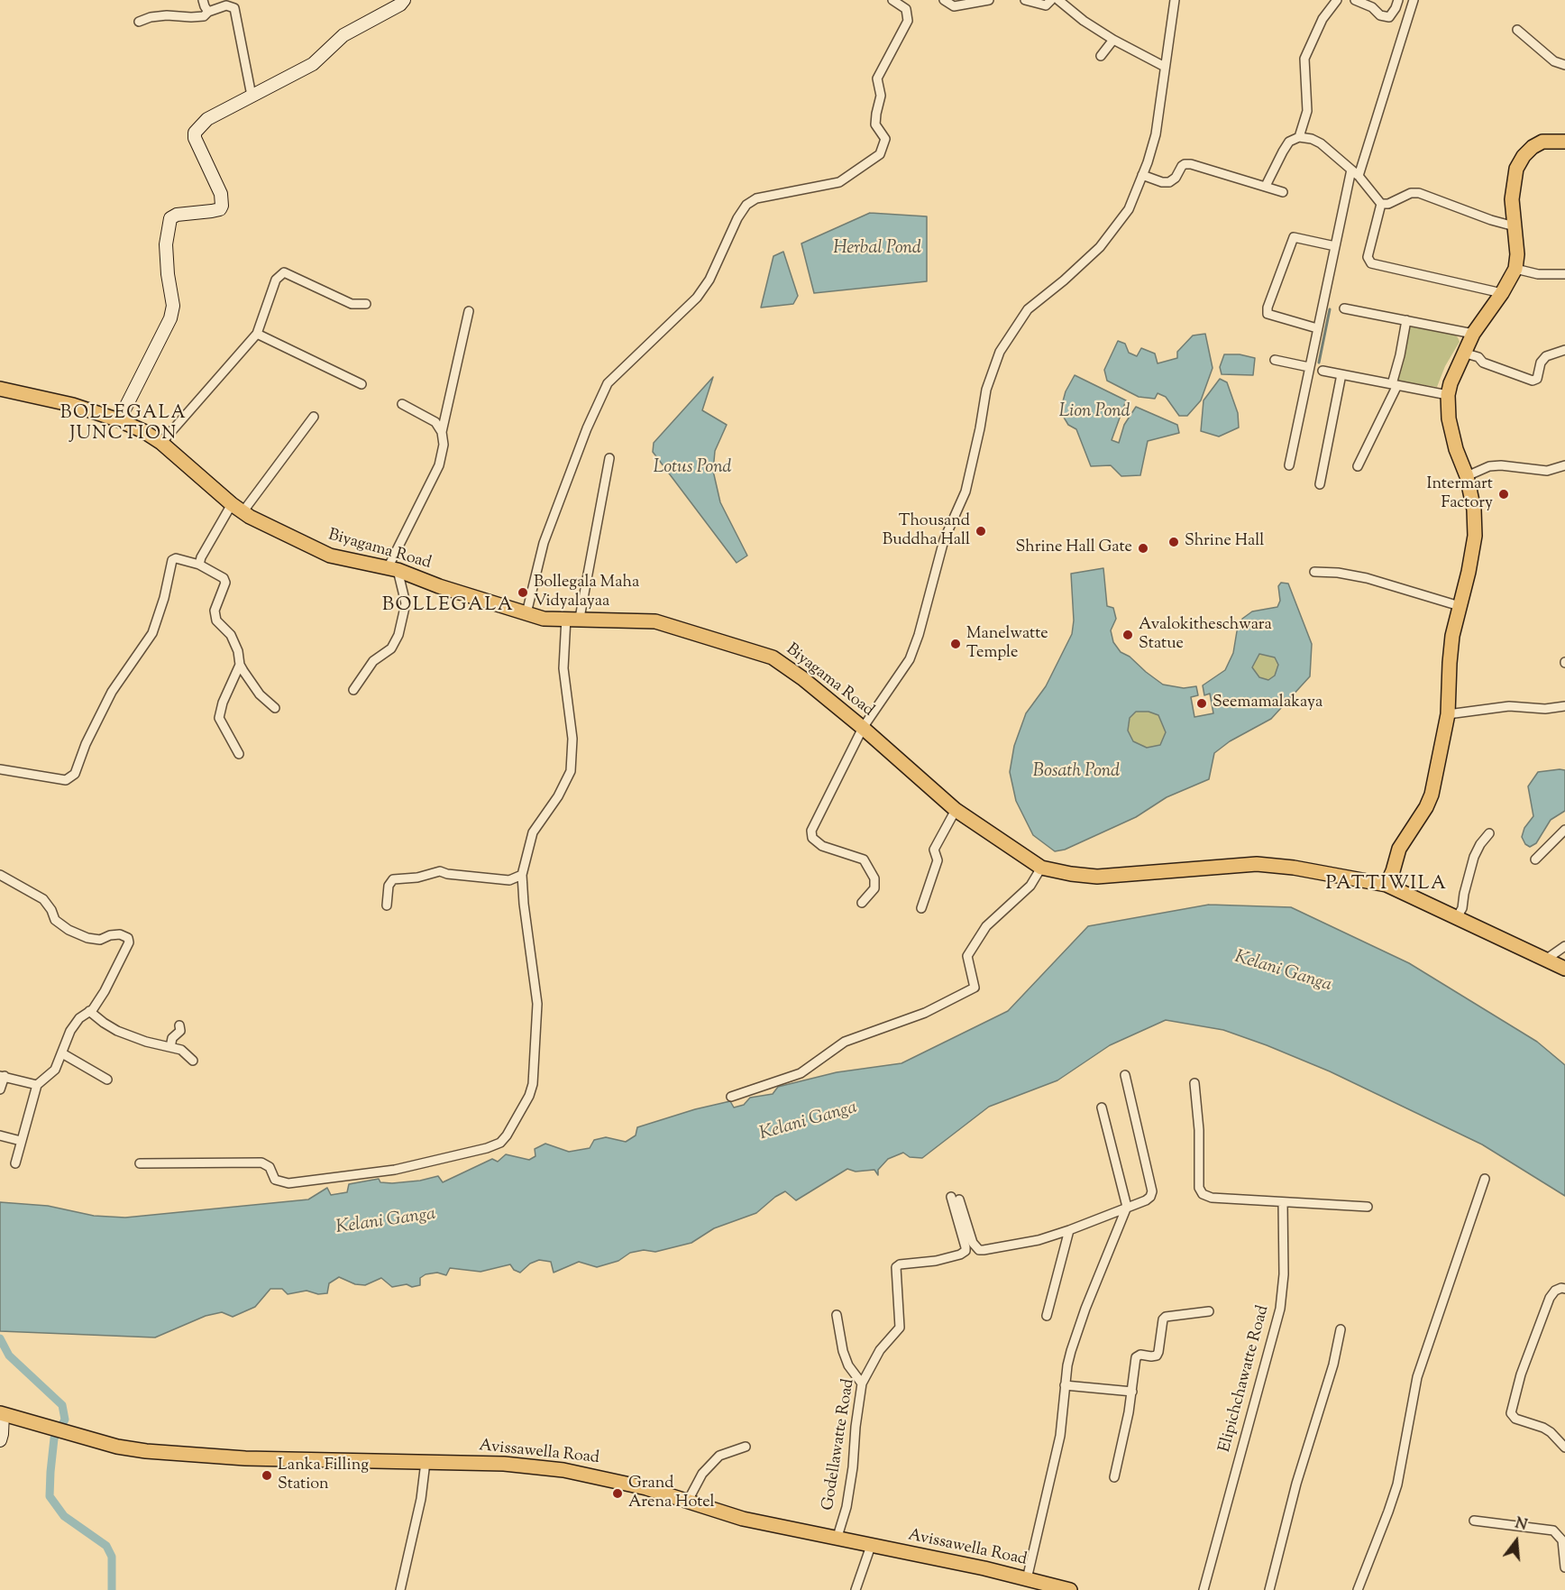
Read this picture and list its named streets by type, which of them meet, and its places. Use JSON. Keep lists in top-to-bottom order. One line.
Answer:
{"streets":{"main road":["Biyagama Road","Avissawella Road"],"street":["Elipichchawatte Road","Godellawatte Road"]},"crossings":[["Godellawatte Road","Avissawella Road"]],"districts":["BOLLEGALA JUNCTION","BOLLEGALA","PATTIWILA"],"water":["Herbal Pond","Lion Pond","Lotus Pond","Bosath Pond","Kelani Ganga"],"places":["Intermart Factory","Thousand Buddha Hall","Shrine Hall","Shrine Hall Gate","Bollegala Maha Vidyalayaa","Avalokitheschwara Statue","Manelwatte Temple","Seemamalakaya","Lanka Filling Station","Grand Arena Hotel"],"north":"top"}
